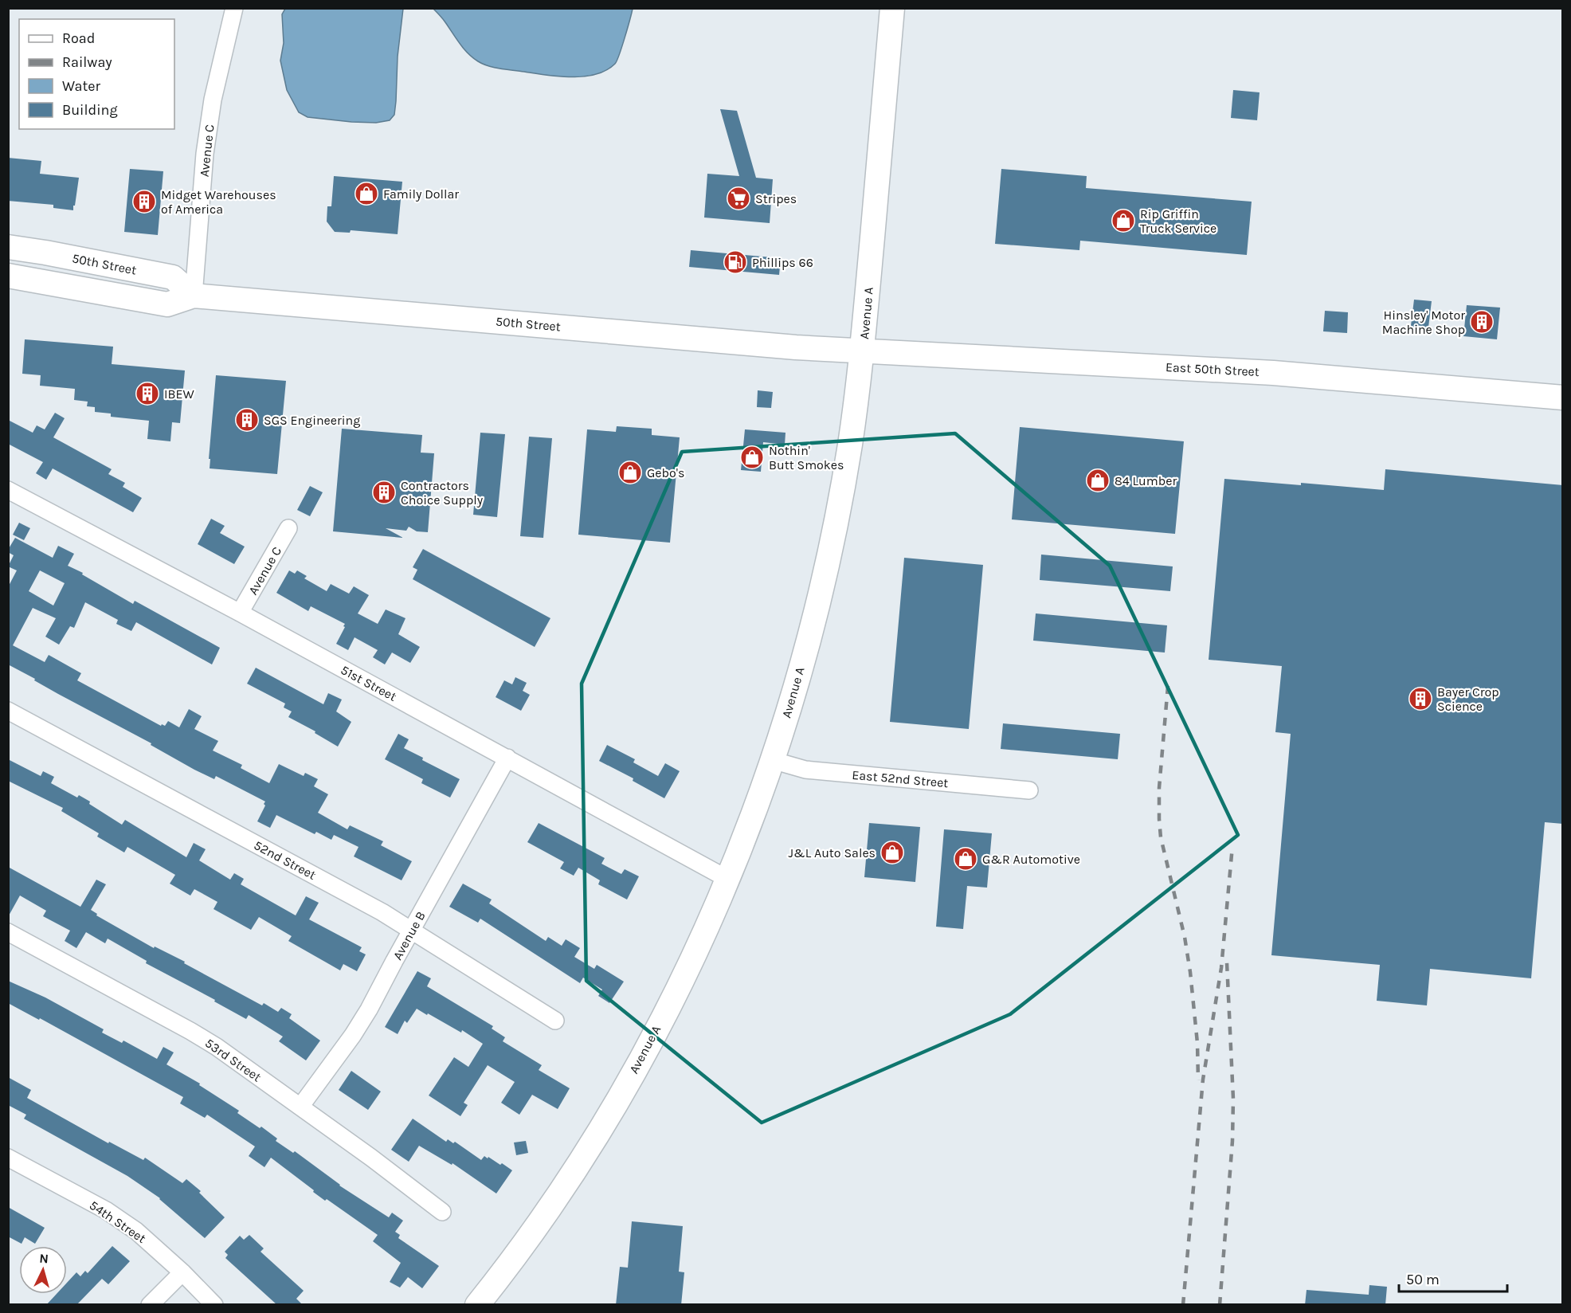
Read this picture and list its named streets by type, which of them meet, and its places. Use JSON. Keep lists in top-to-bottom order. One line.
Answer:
{"streets":{"main road":["50th Street","Avenue A","East 50th Street"],"street":["Avenue C","51st Street","East 52nd Street","52nd Street","Avenue B","53rd Street","54th Street"]},"crossings":[["Avenue C","50th Street"],["Avenue C","51st Street"],["50th Street","Avenue A"],["50th Street","East 50th Street"],["Avenue A","East 50th Street"],["Avenue A","51st Street"],["Avenue A","East 52nd Street"],["51st Street","Avenue B"],["52nd Street","Avenue B"],["Avenue B","53rd Street"]],"places":{"shop":["Family Dollar","Rip Griffin Truck Service","Nothin' Butt Smokes","Gebo's","84 Lumber","J&L Auto Sales","G&R Automotive"],"supermarket":["Stripes"],"building":["Midget Warehouses of America","Hinsley' Motor Machine Shop","IBEW","SGS Engineering","Contractors Choice Supply","Bayer Crop Science"],"fuel station":["Phillips 66"]},"legend":["Road","Railway","Water","Building"],"scale_bar":"50 m","north":"top"}
